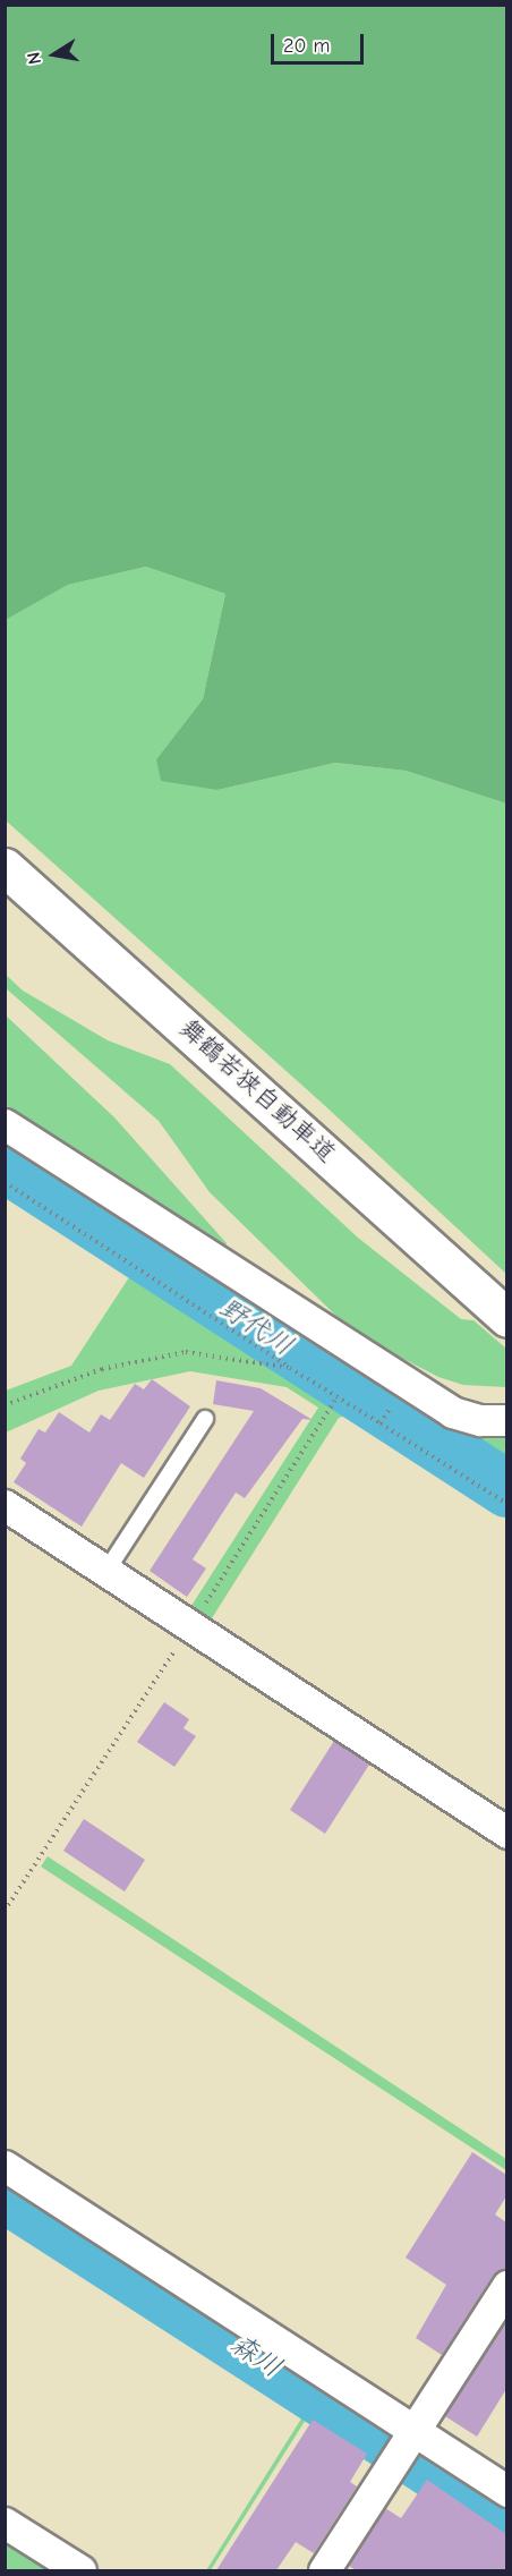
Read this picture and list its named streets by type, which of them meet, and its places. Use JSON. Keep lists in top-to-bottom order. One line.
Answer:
{"streets":{"highway":["舞鶴若狭自動車道"]},"water":["野代川","森川"],"scale_bar":"20 m","north":"left"}
